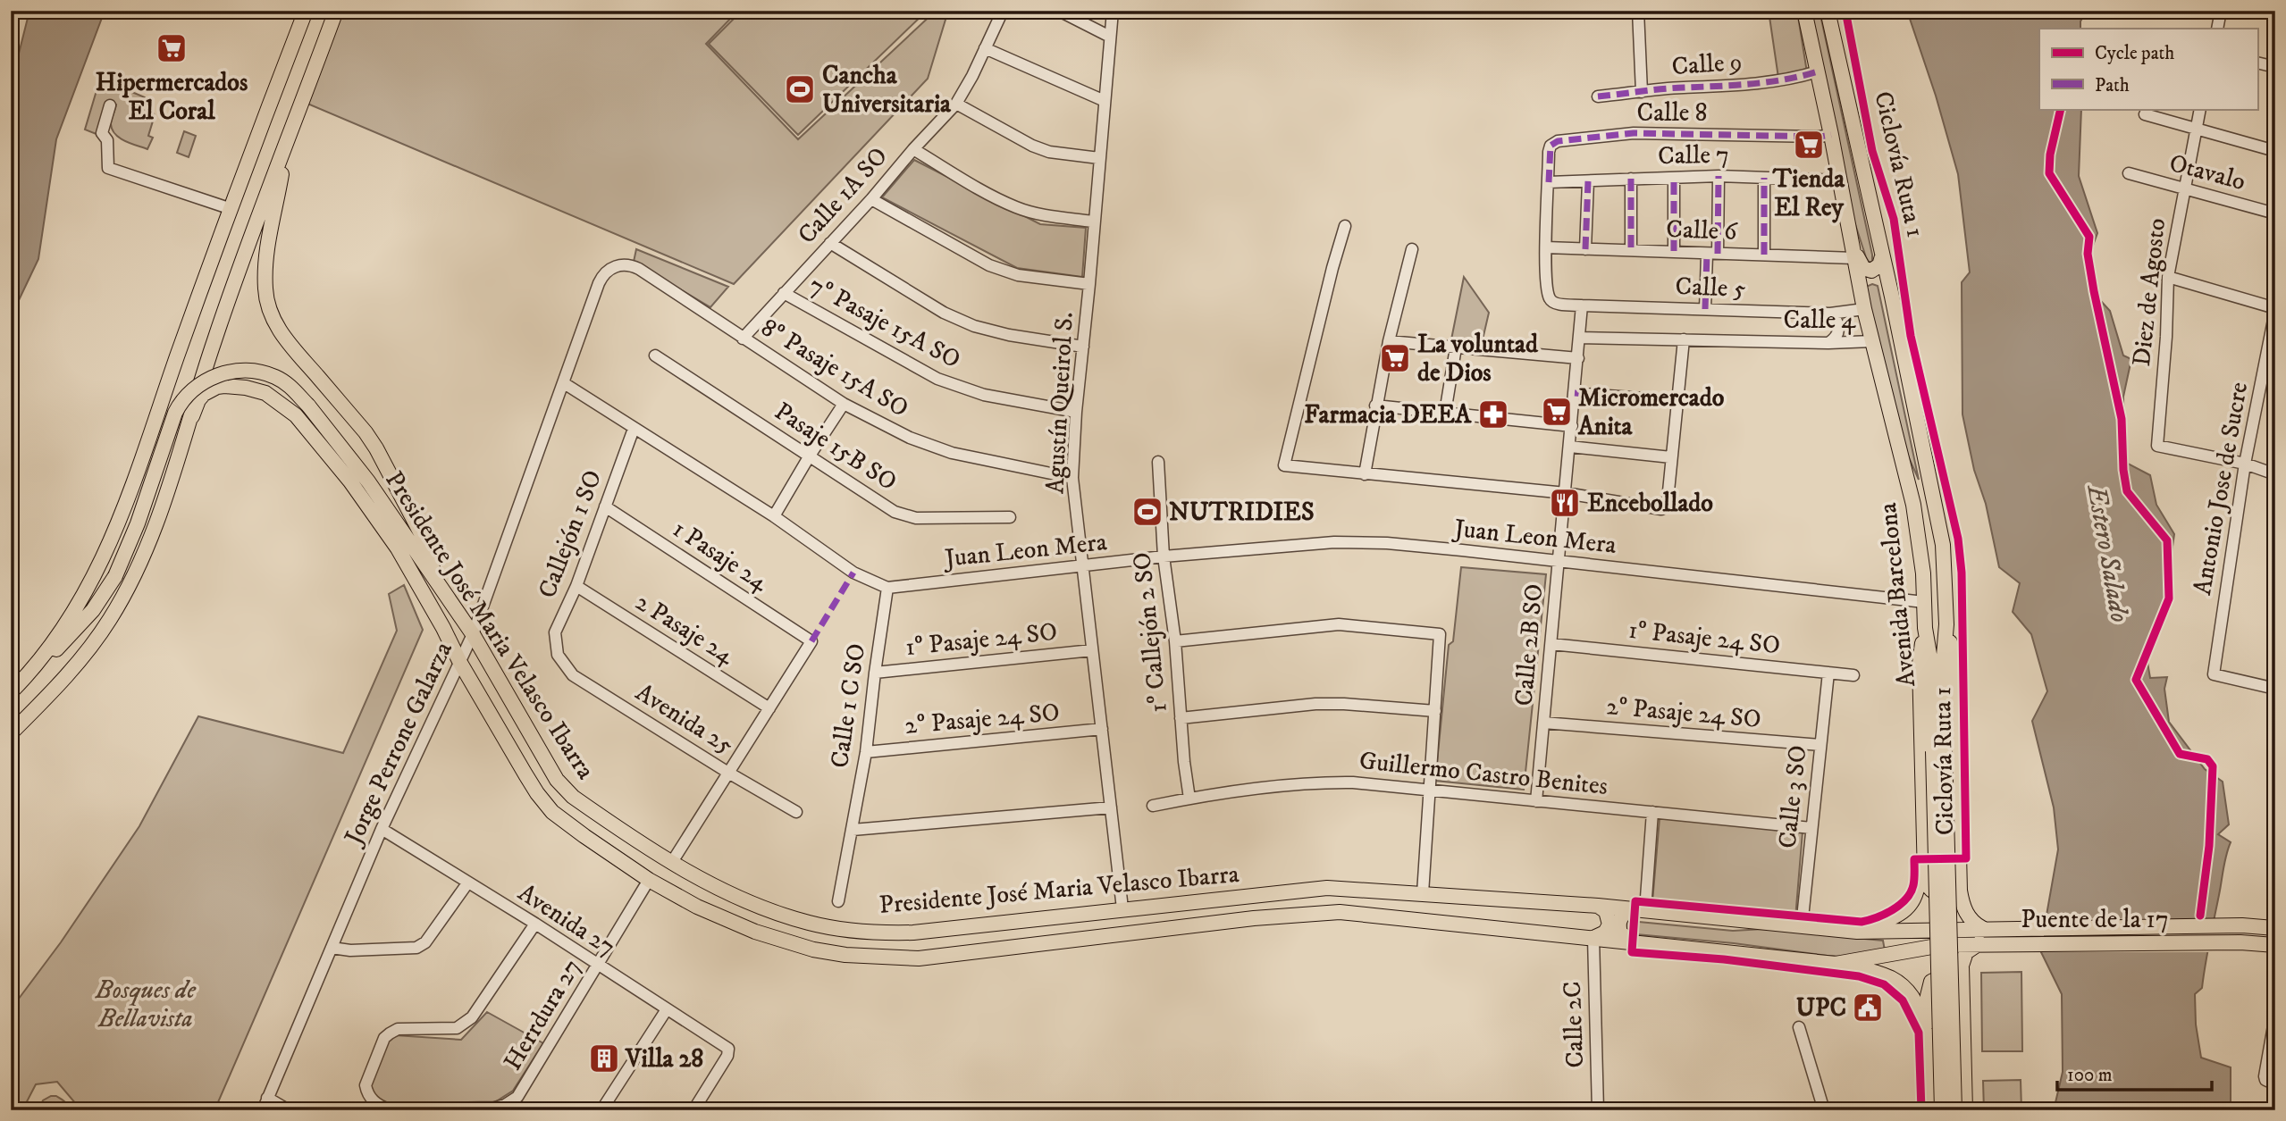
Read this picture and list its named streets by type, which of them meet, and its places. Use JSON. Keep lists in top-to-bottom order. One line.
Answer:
{"streets":{"main road":["Avenida Barcelona","Presidente José Maria Velasco Ibarra","Puente de la 17"],"street":["Calle 9","Calle 8","Calle 7","Otavalo","Calle 1A SO","Calle 6","Calle 5","Diez de Agosto","Calle 4","7º Pasaje 15A SO","8º Pasaje 15A SO","Agustín Queirol S.","Pasaje 15B SO","Antonio Jose de Sucre","Callejón 1 SO","Juan Leon Mera","1 Pasaje 24","2 Pasaje 24","1º Callejón 2 SO","1º Pasaje 24 SO","Calle 2B SO","Calle 1 C SO","2º Pasaje 24 SO","Avenida 25","Jorge Perrone Galarza","Guillermo Castro Benites","Calle 3 SO","Avenida 27","Herrdura 27","Calle 2C"],"cycle path":["Ciclovía Ruta 1"]},"crossings":[["Calle 9","Avenida Barcelona"],["Calle 8","Calle 7"],["Calle 8","Calle 6"],["Calle 8","Calle 5"],["Calle 8","Avenida Barcelona"],["Calle 7","Avenida Barcelona"],["Otavalo","Diez de Agosto"],["Calle 1A SO","7º Pasaje 15A SO"],["Calle 1A SO","8º Pasaje 15A SO"],["Calle 6","Avenida Barcelona"],["Calle 5","Avenida Barcelona"],["Calle 5","Calle 2B SO"],["Diez de Agosto","Antonio Jose de Sucre"],["Calle 4","Avenida Barcelona"],["Calle 4","Calle 2B SO"],["7º Pasaje 15A SO","Agustín Queirol S."],["8º Pasaje 15A SO","Agustín Queirol S."],["8º Pasaje 15A SO","Jorge Perrone Galarza"],["Agustín Queirol S.","Juan Leon Mera"],["Agustín Queirol S.","Presidente José Maria Velasco Ibarra"],["Agustín Queirol S.","1º Pasaje 24 SO"],["Agustín Queirol S.","2º Pasaje 24 SO"],["Callejón 1 SO","1 Pasaje 24"],["Callejón 1 SO","2 Pasaje 24"],["Callejón 1 SO","Avenida 25"],["Juan Leon Mera","Avenida Barcelona"],["Juan Leon Mera","1º Callejón 2 SO"],["Juan Leon Mera","Calle 2B SO"],["Juan Leon Mera","Calle 1 C SO"],["1 Pasaje 24","2 Pasaje 24"],["Presidente José Maria Velasco Ibarra","Jorge Perrone Galarza"],["Presidente José Maria Velasco Ibarra","Calle 3 SO"],["Presidente José Maria Velasco Ibarra","Puente de la 17"],["Presidente José Maria Velasco Ibarra","Herrdura 27"],["Presidente José Maria Velasco Ibarra","Calle 2C"],["1º Callejón 2 SO","Guillermo Castro Benites"],["1º Pasaje 24 SO","Calle 2B SO"],["1º Pasaje 24 SO","Calle 1 C SO"],["1º Pasaje 24 SO","Calle 3 SO"],["Calle 2B SO","2º Pasaje 24 SO"],["Calle 2B SO","Guillermo Castro Benites"],["Calle 1 C SO","2º Pasaje 24 SO"],["2º Pasaje 24 SO","Calle 3 SO"],["Jorge Perrone Galarza","Avenida 27"],["Guillermo Castro Benites","Calle 3 SO"],["Avenida 27","Herrdura 27"]],"water":["Estero Salado"],"parks":["Bosques de Bellavista"],"places":{"supermarket":["Hipermercados El Coral","Tienda El Rey","La voluntad de Dios","Micromercado Anita"],"sports":["Cancha Universitaria","NUTRIDIES"],"pharmacy":["Farmacia DEEA"],"restaurant":["Encebollado"],"public building":["UPC"],"building":["Villa 28"]},"legend":["Cycle path","Path"],"scale_bar":"100 m"}
